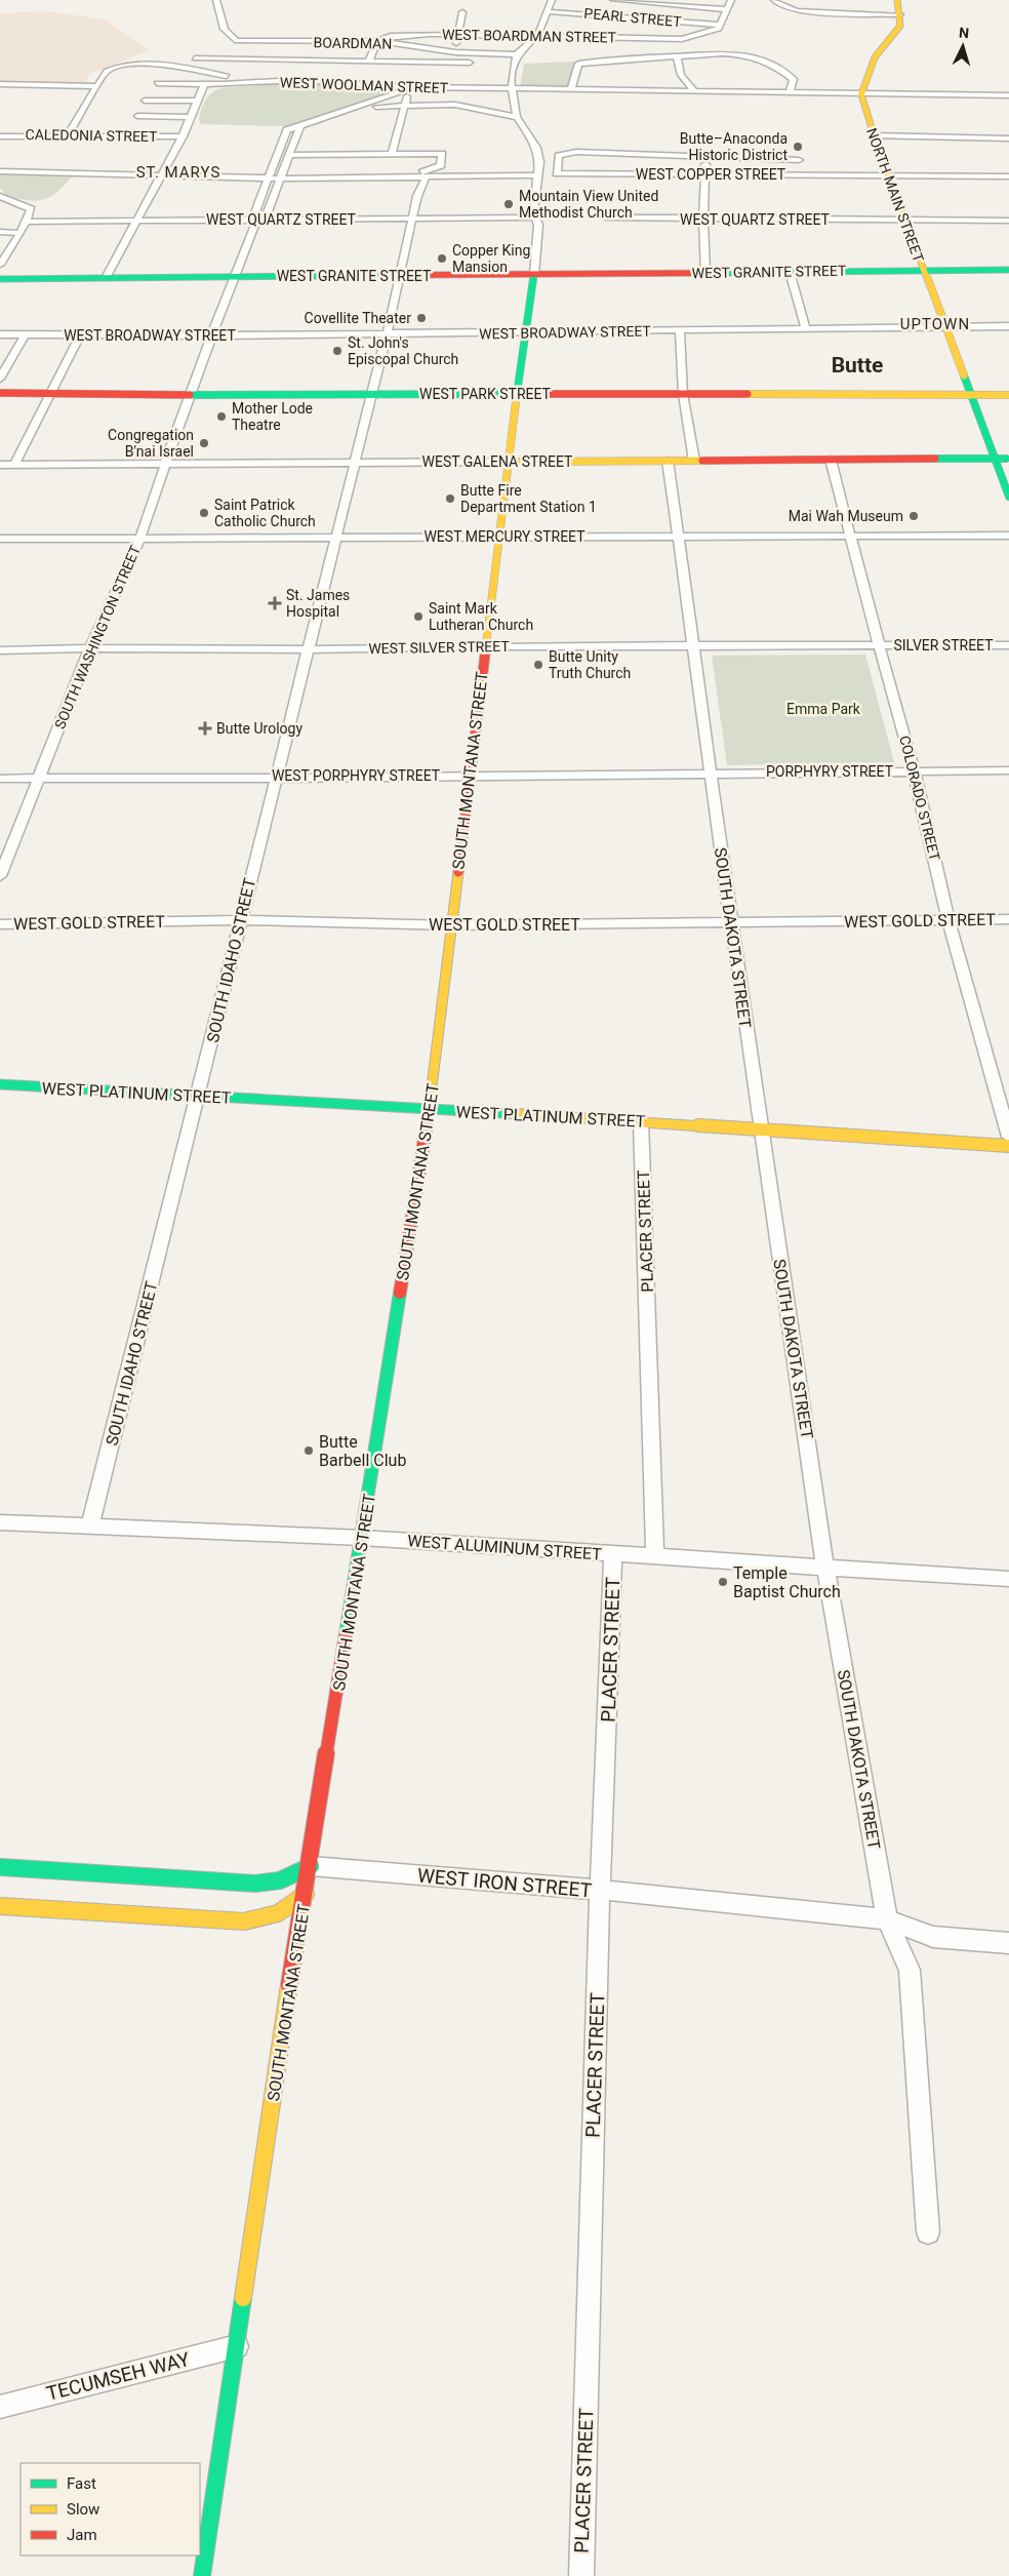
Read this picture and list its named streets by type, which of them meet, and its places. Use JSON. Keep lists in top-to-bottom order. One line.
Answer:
{"streets":{"main road":["NORTH MAIN STREET","WEST GRANITE STREET","WEST PARK STREET","WEST GALENA STREET","SOUTH MONTANA STREET","WEST PLATINUM STREET","WEST IRON STREET"],"street":["PEARL STREET","WEST BOARDMAN STREET","BOARDMAN","WEST WOOLMAN STREET","CALEDONIA STREET","WEST COPPER STREET","WEST QUARTZ STREET","WEST BROADWAY STREET","WEST MERCURY STREET","SOUTH WASHINGTON STREET","SILVER STREET","WEST SILVER STREET","PORPHYRY STREET","WEST PORPHYRY STREET","COLORADO STREET","WEST GOLD STREET","SOUTH DAKOTA STREET","SOUTH IDAHO STREET","PLACER STREET","WEST ALUMINUM STREET","TECUMSEH WAY"]},"crossings":[["PEARL STREET","WEST BOARDMAN STREET"],["WEST BOARDMAN STREET","BOARDMAN"],["WEST BOARDMAN STREET","WEST WOOLMAN STREET"],["WEST WOOLMAN STREET","NORTH MAIN STREET"],["WEST COPPER STREET","NORTH MAIN STREET"],["NORTH MAIN STREET","WEST QUARTZ STREET"],["NORTH MAIN STREET","WEST GRANITE STREET"],["NORTH MAIN STREET","WEST BROADWAY STREET"],["NORTH MAIN STREET","WEST PARK STREET"],["NORTH MAIN STREET","WEST GALENA STREET"],["WEST QUARTZ STREET","SOUTH WASHINGTON STREET"],["WEST QUARTZ STREET","SOUTH IDAHO STREET"],["WEST GRANITE STREET","SOUTH WASHINGTON STREET"],["WEST GRANITE STREET","SOUTH MONTANA STREET"],["WEST GRANITE STREET","SOUTH IDAHO STREET"],["WEST BROADWAY STREET","SOUTH WASHINGTON STREET"],["WEST BROADWAY STREET","SOUTH MONTANA STREET"],["WEST BROADWAY STREET","SOUTH IDAHO STREET"],["WEST PARK STREET","SOUTH WASHINGTON STREET"],["WEST PARK STREET","SOUTH MONTANA STREET"],["WEST PARK STREET","SOUTH IDAHO STREET"],["WEST GALENA STREET","SOUTH WASHINGTON STREET"],["WEST GALENA STREET","SOUTH MONTANA STREET"],["WEST GALENA STREET","COLORADO STREET"],["WEST GALENA STREET","SOUTH DAKOTA STREET"],["WEST GALENA STREET","SOUTH IDAHO STREET"],["WEST MERCURY STREET","SOUTH WASHINGTON STREET"],["WEST MERCURY STREET","SOUTH MONTANA STREET"],["WEST MERCURY STREET","COLORADO STREET"],["WEST MERCURY STREET","SOUTH DAKOTA STREET"],["WEST MERCURY STREET","SOUTH IDAHO STREET"],["SOUTH WASHINGTON STREET","WEST SILVER STREET"],["SOUTH WASHINGTON STREET","WEST PORPHYRY STREET"],["SILVER STREET","WEST SILVER STREET"],["SILVER STREET","COLORADO STREET"],["WEST SILVER STREET","SOUTH MONTANA STREET"],["WEST SILVER STREET","COLORADO STREET"],["WEST SILVER STREET","SOUTH DAKOTA STREET"],["WEST SILVER STREET","SOUTH IDAHO STREET"],["SOUTH MONTANA STREET","WEST PORPHYRY STREET"],["SOUTH MONTANA STREET","WEST GOLD STREET"],["SOUTH MONTANA STREET","WEST PLATINUM STREET"],["SOUTH MONTANA STREET","WEST ALUMINUM STREET"],["SOUTH MONTANA STREET","WEST IRON STREET"],["SOUTH MONTANA STREET","TECUMSEH WAY"],["PORPHYRY STREET","WEST PORPHYRY STREET"],["PORPHYRY STREET","COLORADO STREET"],["PORPHYRY STREET","SOUTH DAKOTA STREET"],["WEST PORPHYRY STREET","SOUTH DAKOTA STREET"],["WEST PORPHYRY STREET","SOUTH IDAHO STREET"],["COLORADO STREET","WEST GOLD STREET"],["WEST GOLD STREET","SOUTH DAKOTA STREET"],["WEST GOLD STREET","SOUTH IDAHO STREET"],["SOUTH DAKOTA STREET","WEST PLATINUM STREET"],["SOUTH DAKOTA STREET","WEST ALUMINUM STREET"],["SOUTH DAKOTA STREET","WEST IRON STREET"],["SOUTH IDAHO STREET","WEST PLATINUM STREET"],["SOUTH IDAHO STREET","WEST ALUMINUM STREET"],["WEST PLATINUM STREET","PLACER STREET"],["PLACER STREET","WEST ALUMINUM STREET"],["PLACER STREET","WEST IRON STREET"]],"districts":["ST. MARYS","UPTOWN","Butte"],"parks":["Emma Park"],"places":{"other":["Butte–Anaconda Historic District","Mountain View United Methodist Church","Copper King Mansion","Covellite Theater","St. John's Episcopal Church","Mother Lode Theatre","Congregation B'nai Israel","Butte Fire Department Station 1","Saint Patrick Catholic Church","Mai Wah Museum","Saint Mark Lutheran Church","Butte Unity Truth Church","Butte Barbell Club","Temple Baptist Church"],"health":["St. James Hospital","Butte Urology"]},"legend":["Fast","Slow","Jam"],"north":"top"}
